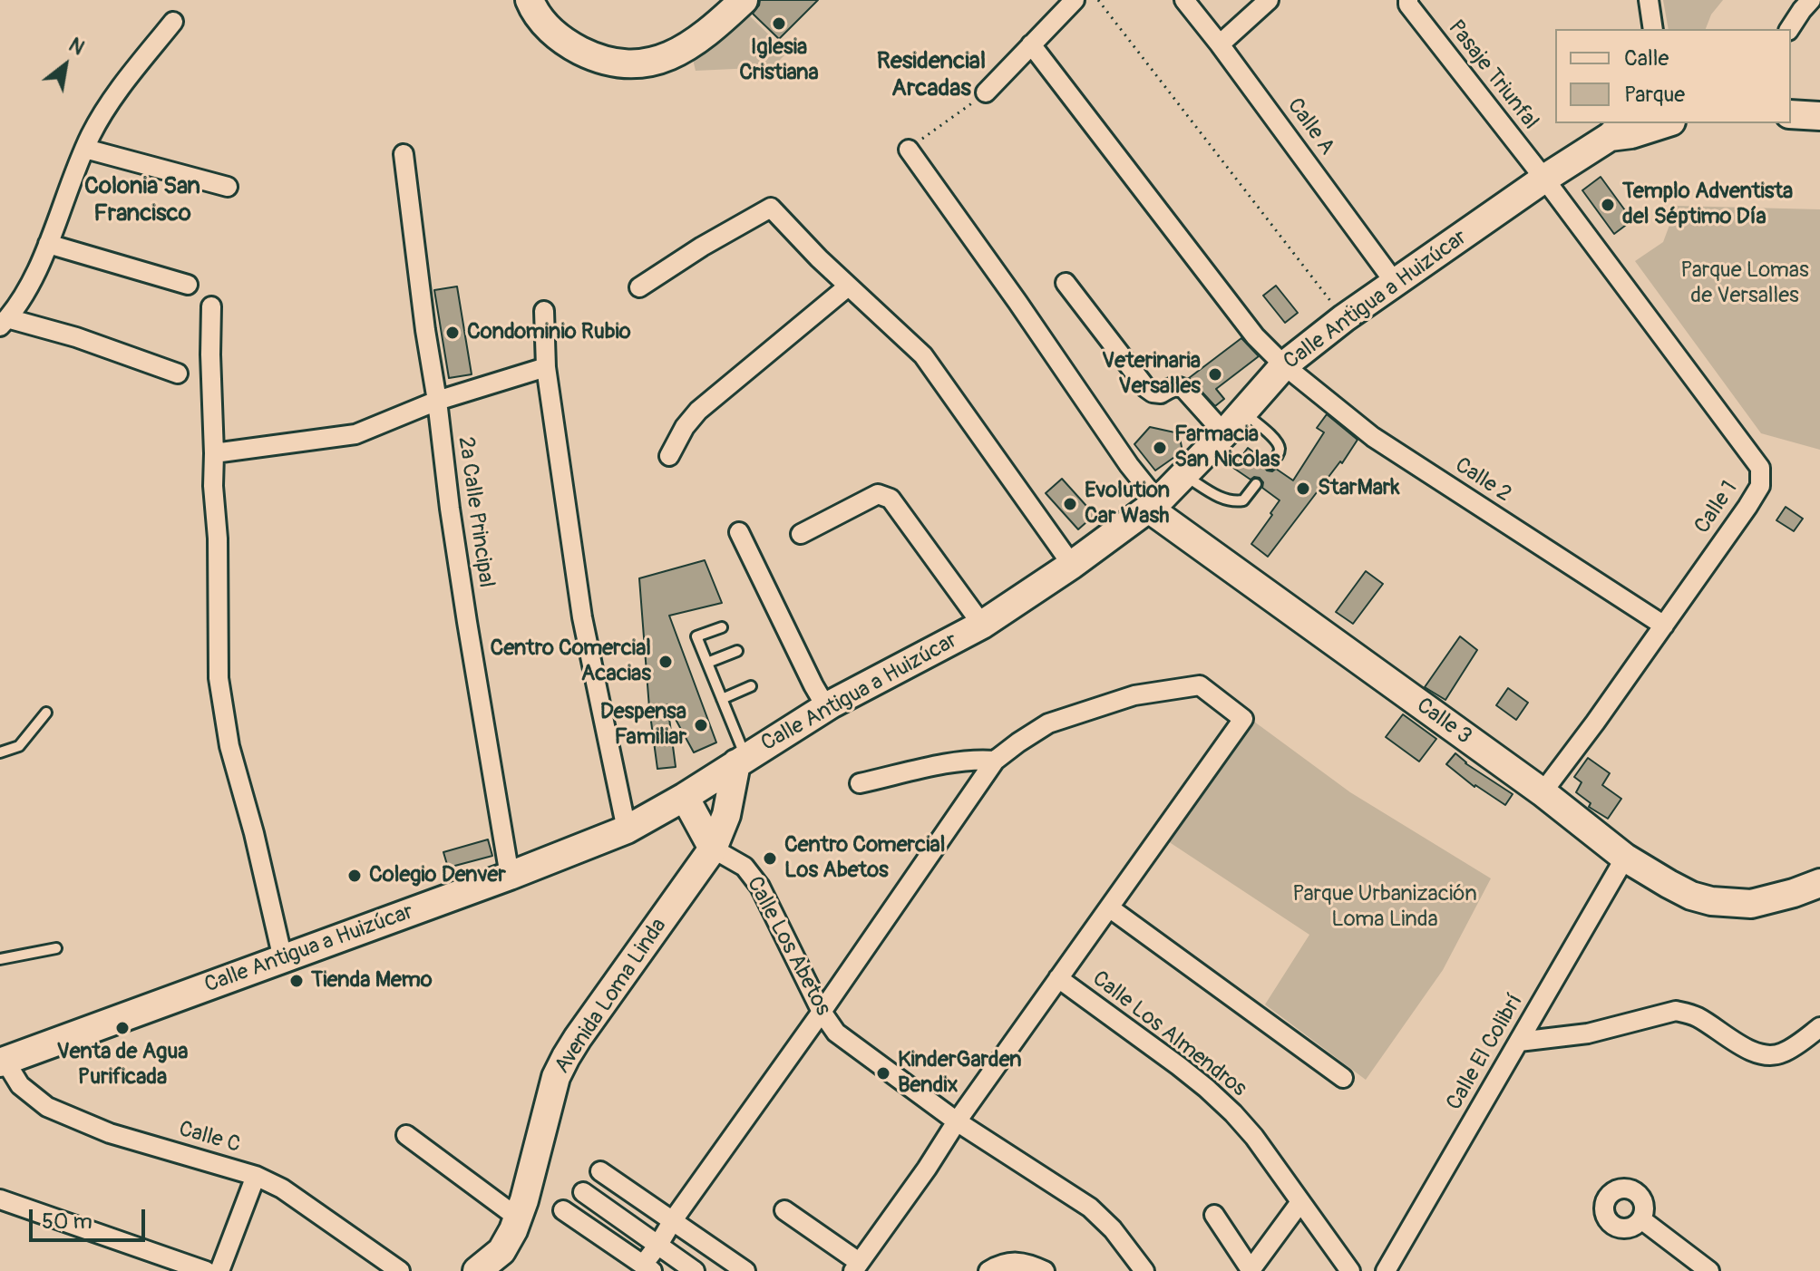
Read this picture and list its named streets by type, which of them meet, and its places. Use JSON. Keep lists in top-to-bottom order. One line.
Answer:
{"streets":{"main road":["Calle Antigua a Huizúcar","Calle 3","Avenida Loma Linda"],"street":["Pasaje Triunfal","Calle A","Calle 2","Calle 1","2a Calle Principal","Calle Los Abetos","Calle Los Almendros","Calle El Colibrí","Calle C"]},"crossings":[["Pasaje Triunfal","Calle Antigua a Huizúcar"],["Pasaje Triunfal","Calle 1"],["Calle A","Calle Antigua a Huizúcar"],["Calle Antigua a Huizúcar","Calle 2"],["Calle Antigua a Huizúcar","Calle 1"],["Calle Antigua a Huizúcar","2a Calle Principal"],["Calle Antigua a Huizúcar","Calle 3"],["Calle Antigua a Huizúcar","Avenida Loma Linda"],["Calle Antigua a Huizúcar","Calle C"],["Calle 2","Calle 1"],["Calle 1","Calle 3"],["Calle 3","Calle El Colibrí"],["Calle Los Abetos","Avenida Loma Linda"]],"districts":["Residencial Arcadas","Colonia San Francisco"],"parks":["Parque Lomas de Versalles","Parque Urbanización Loma Linda"],"places":["Iglesia Cristiana","Templo Adventista del Séptimo Día","Condominio Rubio","Veterinaria Versalles","Farmacia San Nicolas","StarMark","Evolution Car Wash","Centro Comercial Acacias","Despensa Familiar","Centro Comercial Los Abetos","Colegio Denver","Tienda Memo","Venta de Agua Purificada","KinderGarden Bendix"],"legend":["Calle","Parque"],"scale_bar":"50 m","north":"top right"}
